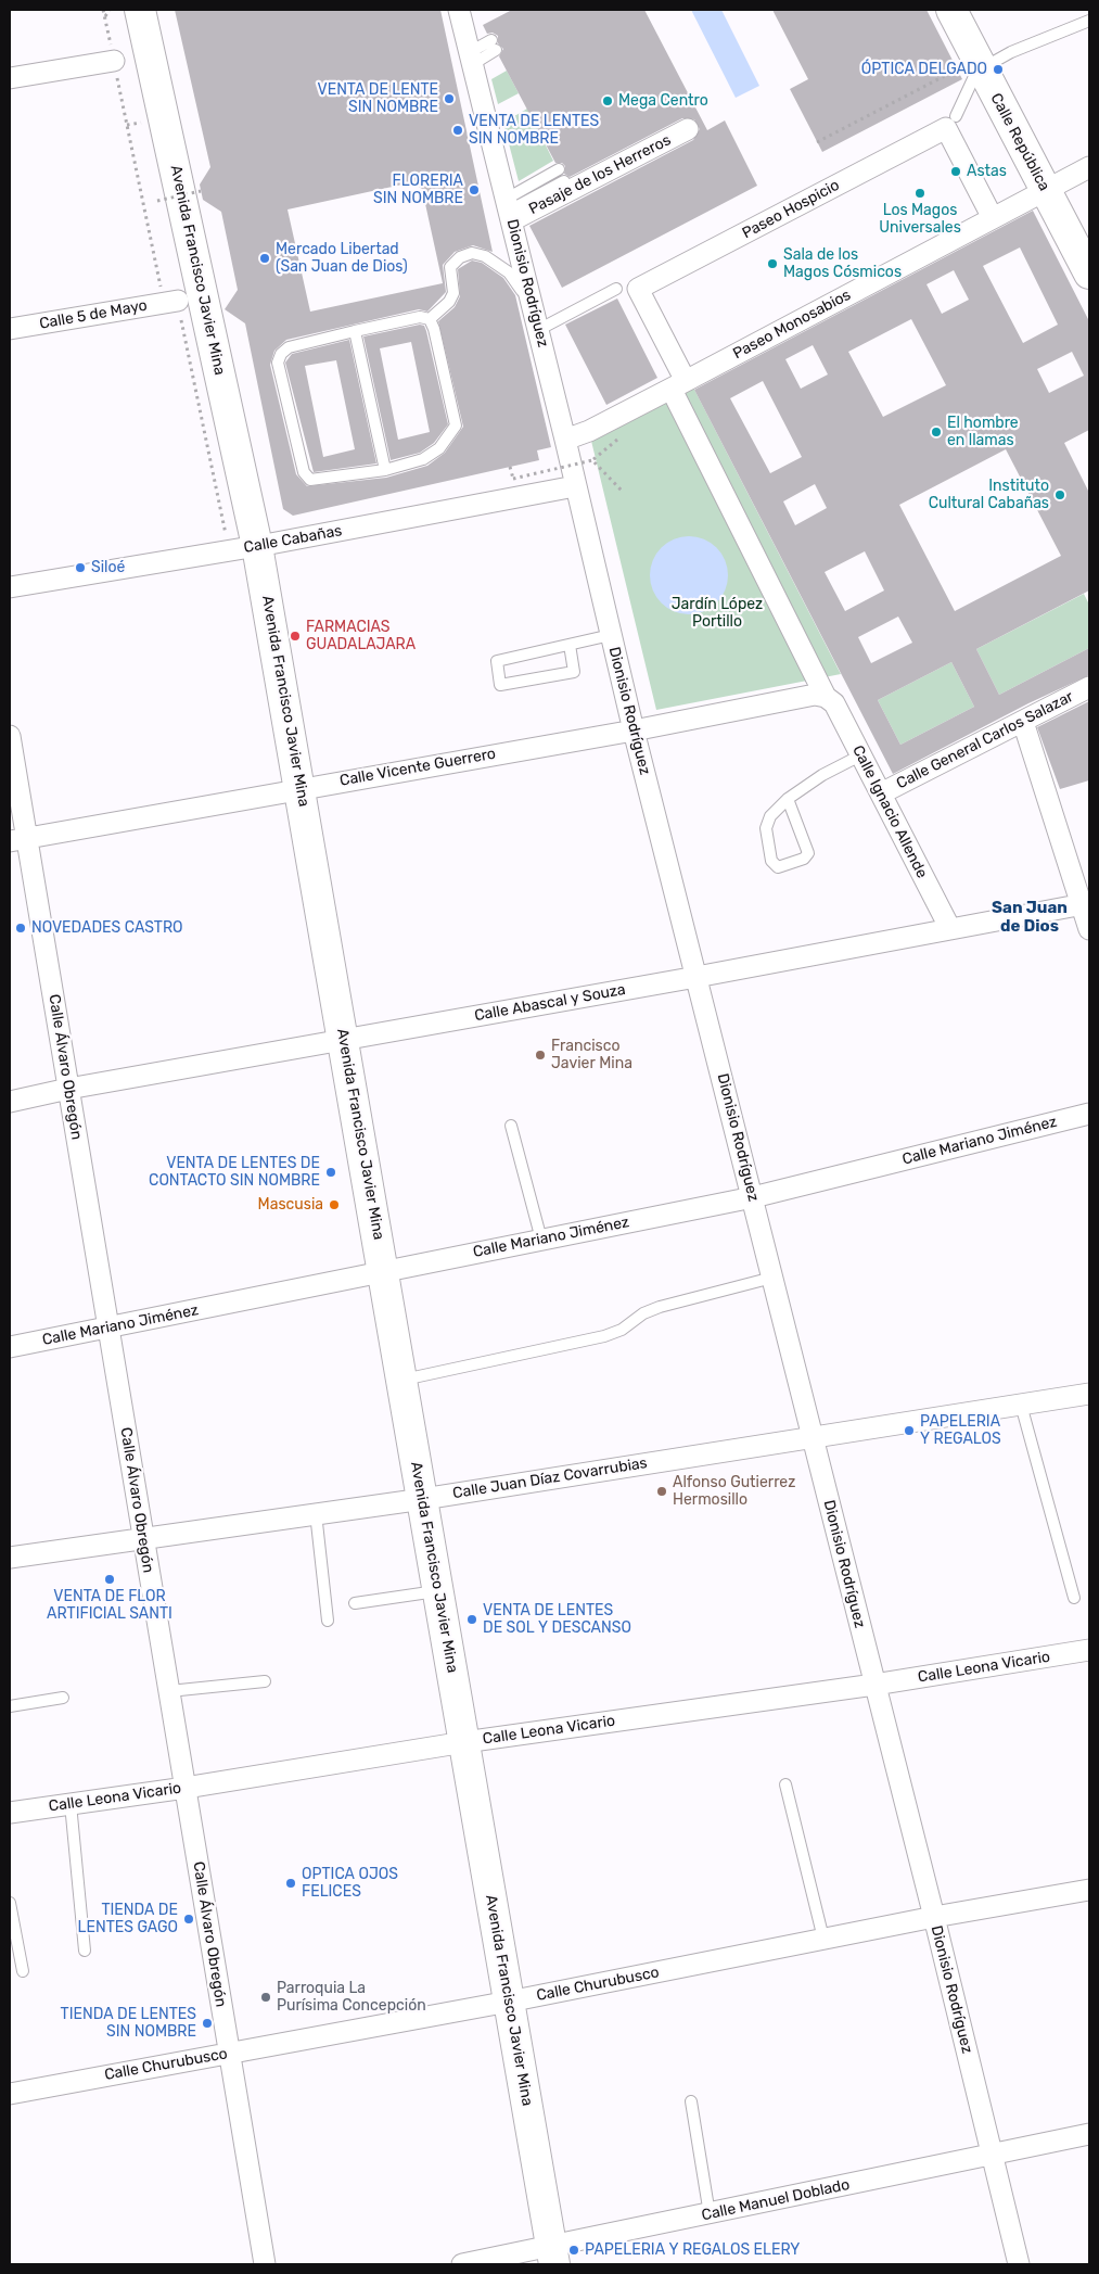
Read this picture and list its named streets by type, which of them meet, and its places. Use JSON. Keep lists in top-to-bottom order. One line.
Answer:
{"streets":{"main road":["Calle República","Avenida Francisco Javier Mina"],"street":["Pasaje de los Herreros","Paseo Hospicio","Dionisio Rodríguez","Calle 5 de Mayo","Paseo Monosabios","Calle Cabañas","Calle General Carlos Salazar","Calle Vicente Guerrero","Calle Ignacio Allende","Calle Abascal y Souza","Calle Álvaro Obregón","Calle Mariano Jiménez","Calle Juan Díaz Covarrubias","Calle Leona Vicario","Calle Churubusco","Calle Manuel Doblado"]},"crossings":[["Calle República","Paseo Monosabios"],["Pasaje de los Herreros","Dionisio Rodríguez"],["Paseo Hospicio","Paseo Monosabios"],["Paseo Hospicio","Calle Ignacio Allende"],["Avenida Francisco Javier Mina","Calle Cabañas"],["Avenida Francisco Javier Mina","Calle Vicente Guerrero"],["Avenida Francisco Javier Mina","Calle Abascal y Souza"],["Avenida Francisco Javier Mina","Calle Mariano Jiménez"],["Avenida Francisco Javier Mina","Calle Juan Díaz Covarrubias"],["Avenida Francisco Javier Mina","Calle Leona Vicario"],["Avenida Francisco Javier Mina","Calle Churubusco"],["Avenida Francisco Javier Mina","Calle Manuel Doblado"],["Dionisio Rodríguez","Paseo Monosabios"],["Dionisio Rodríguez","Calle Cabañas"],["Dionisio Rodríguez","Calle Vicente Guerrero"],["Dionisio Rodríguez","Calle Abascal y Souza"],["Dionisio Rodríguez","Calle Mariano Jiménez"],["Dionisio Rodríguez","Calle Juan Díaz Covarrubias"],["Dionisio Rodríguez","Calle Leona Vicario"],["Dionisio Rodríguez","Calle Churubusco"],["Dionisio Rodríguez","Calle Manuel Doblado"],["Paseo Monosabios","Calle Ignacio Allende"],["Calle General Carlos Salazar","Calle Ignacio Allende"],["Calle Vicente Guerrero","Calle Ignacio Allende"],["Calle Vicente Guerrero","Calle Álvaro Obregón"],["Calle Ignacio Allende","Calle Abascal y Souza"],["Calle Abascal y Souza","Calle Álvaro Obregón"],["Calle Álvaro Obregón","Calle Mariano Jiménez"],["Calle Álvaro Obregón","Calle Juan Díaz Covarrubias"],["Calle Álvaro Obregón","Calle Leona Vicario"],["Calle Álvaro Obregón","Calle Churubusco"]],"districts":["San Juan de Dios"],"parks":["Jardín López Portillo"],"places":["ÓPTICA DELGADO","VENTA DE LENTE SIN NOMBRE","Mega Centro","VENTA DE LENTES SIN NOMBRE","Astas","FLORERIA SIN NOMBRE","Los Magos Universales","Mercado Libertad (San Juan de Dios)","Sala de los Magos Cósmicos","El hombre en llamas","Instituto Cultural Cabañas","Siloé","FARMACIAS GUADALAJARA","NOVEDADES CASTRO","Francisco Javier Mina","VENTA DE LENTES DE CONTACTO SIN NOMBRE","Mascusia","PAPELERIA Y REGALOS","Alfonso Gutierrez Hermosillo","VENTA DE FLOR ARTIFICIAL SANTI","VENTA DE LENTES DE SOL Y DESCANSO","OPTICA OJOS FELICES","TIENDA DE LENTES GAGO","Parroquia La Purísima Concepción","TIENDA DE LENTES SIN NOMBRE","PAPELERIA Y REGALOS ELERY"]}
